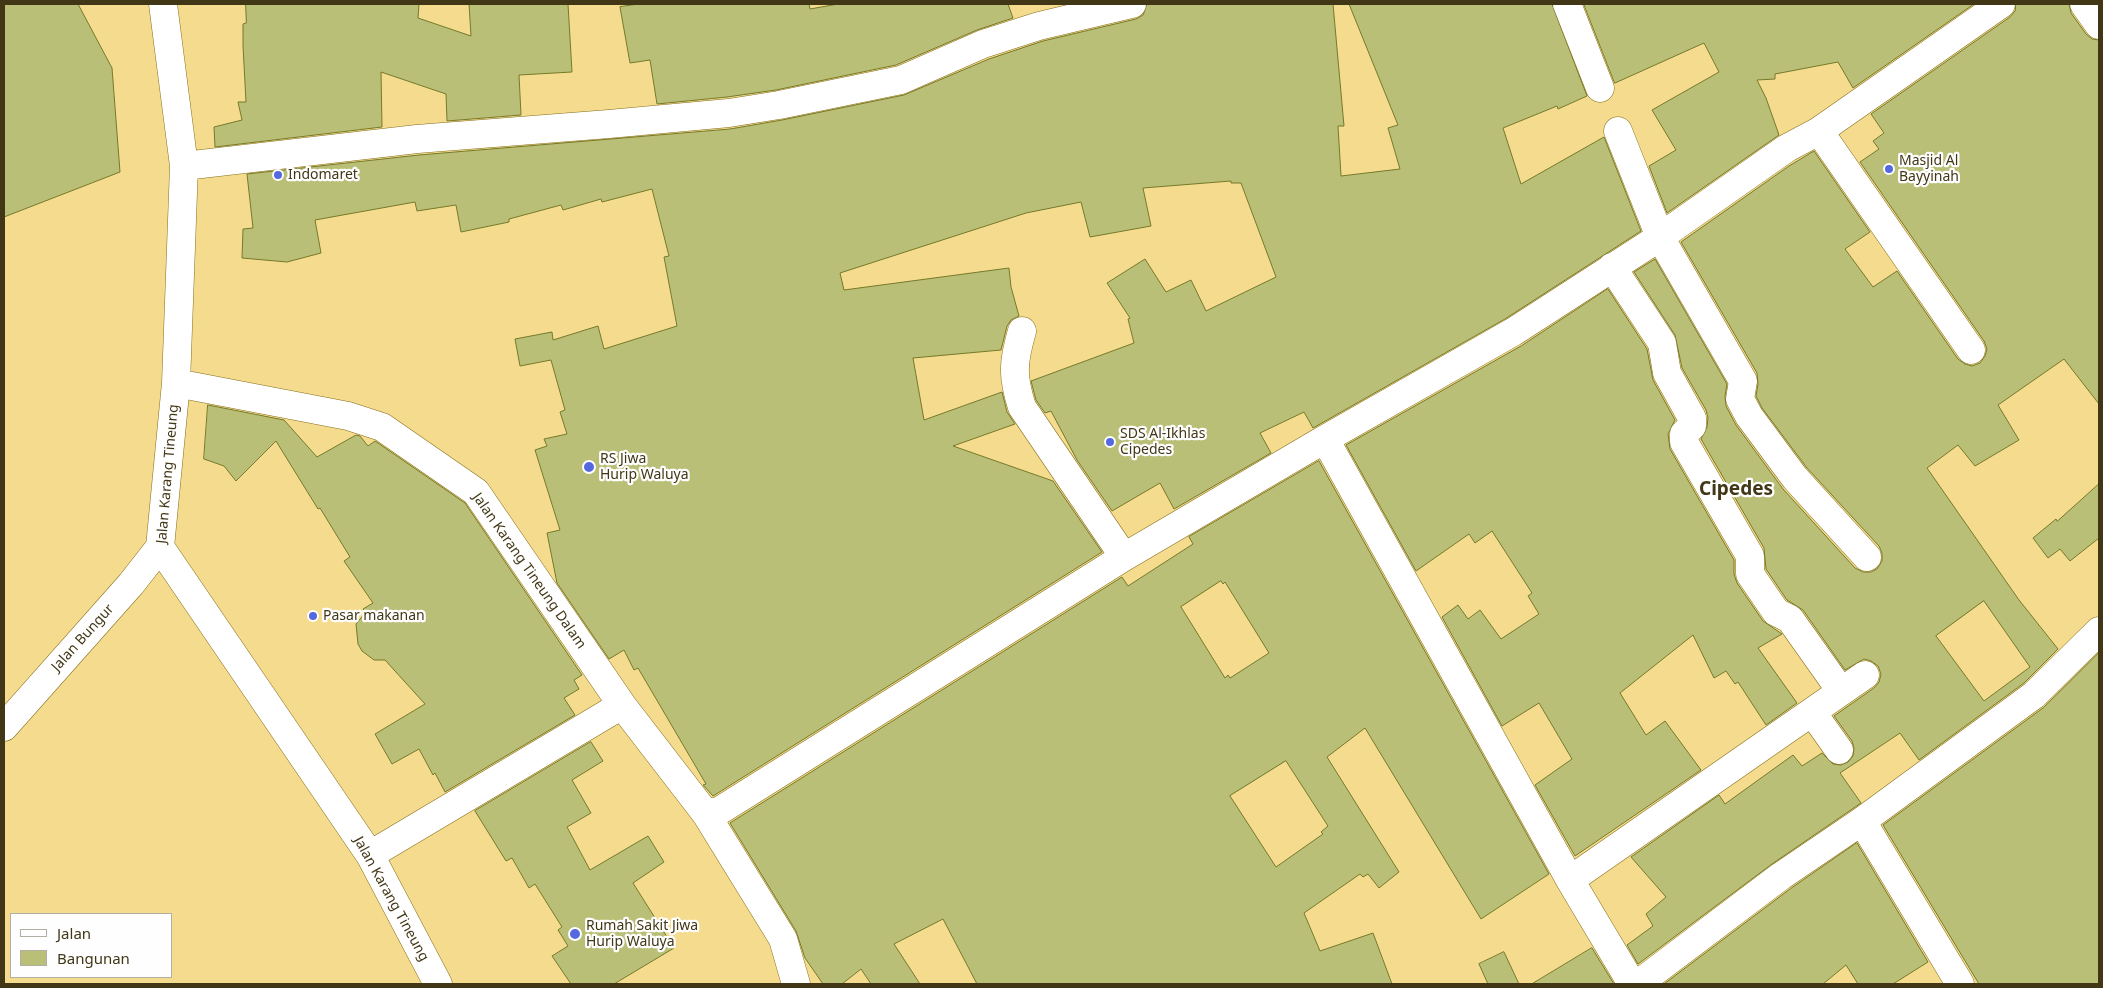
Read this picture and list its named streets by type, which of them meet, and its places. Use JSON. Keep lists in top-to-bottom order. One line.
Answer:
{"streets":{"street":["Jalan Karang Tineung","Jalan Karang Tineung Dalam","Jalan Bungur"]},"crossings":[["Jalan Karang Tineung","Jalan Karang Tineung Dalam"],["Jalan Karang Tineung","Jalan Bungur"]],"districts":["Cipedes"],"places":["Masjid Al Bayyinah","Indomaret","SDS Al-Ikhlas Cipedes","RS Jiwa Hurip Waluya","Pasar makanan","Rumah Sakit Jiwa Hurip Waluya"],"legend":["Jalan","Bangunan"]}
